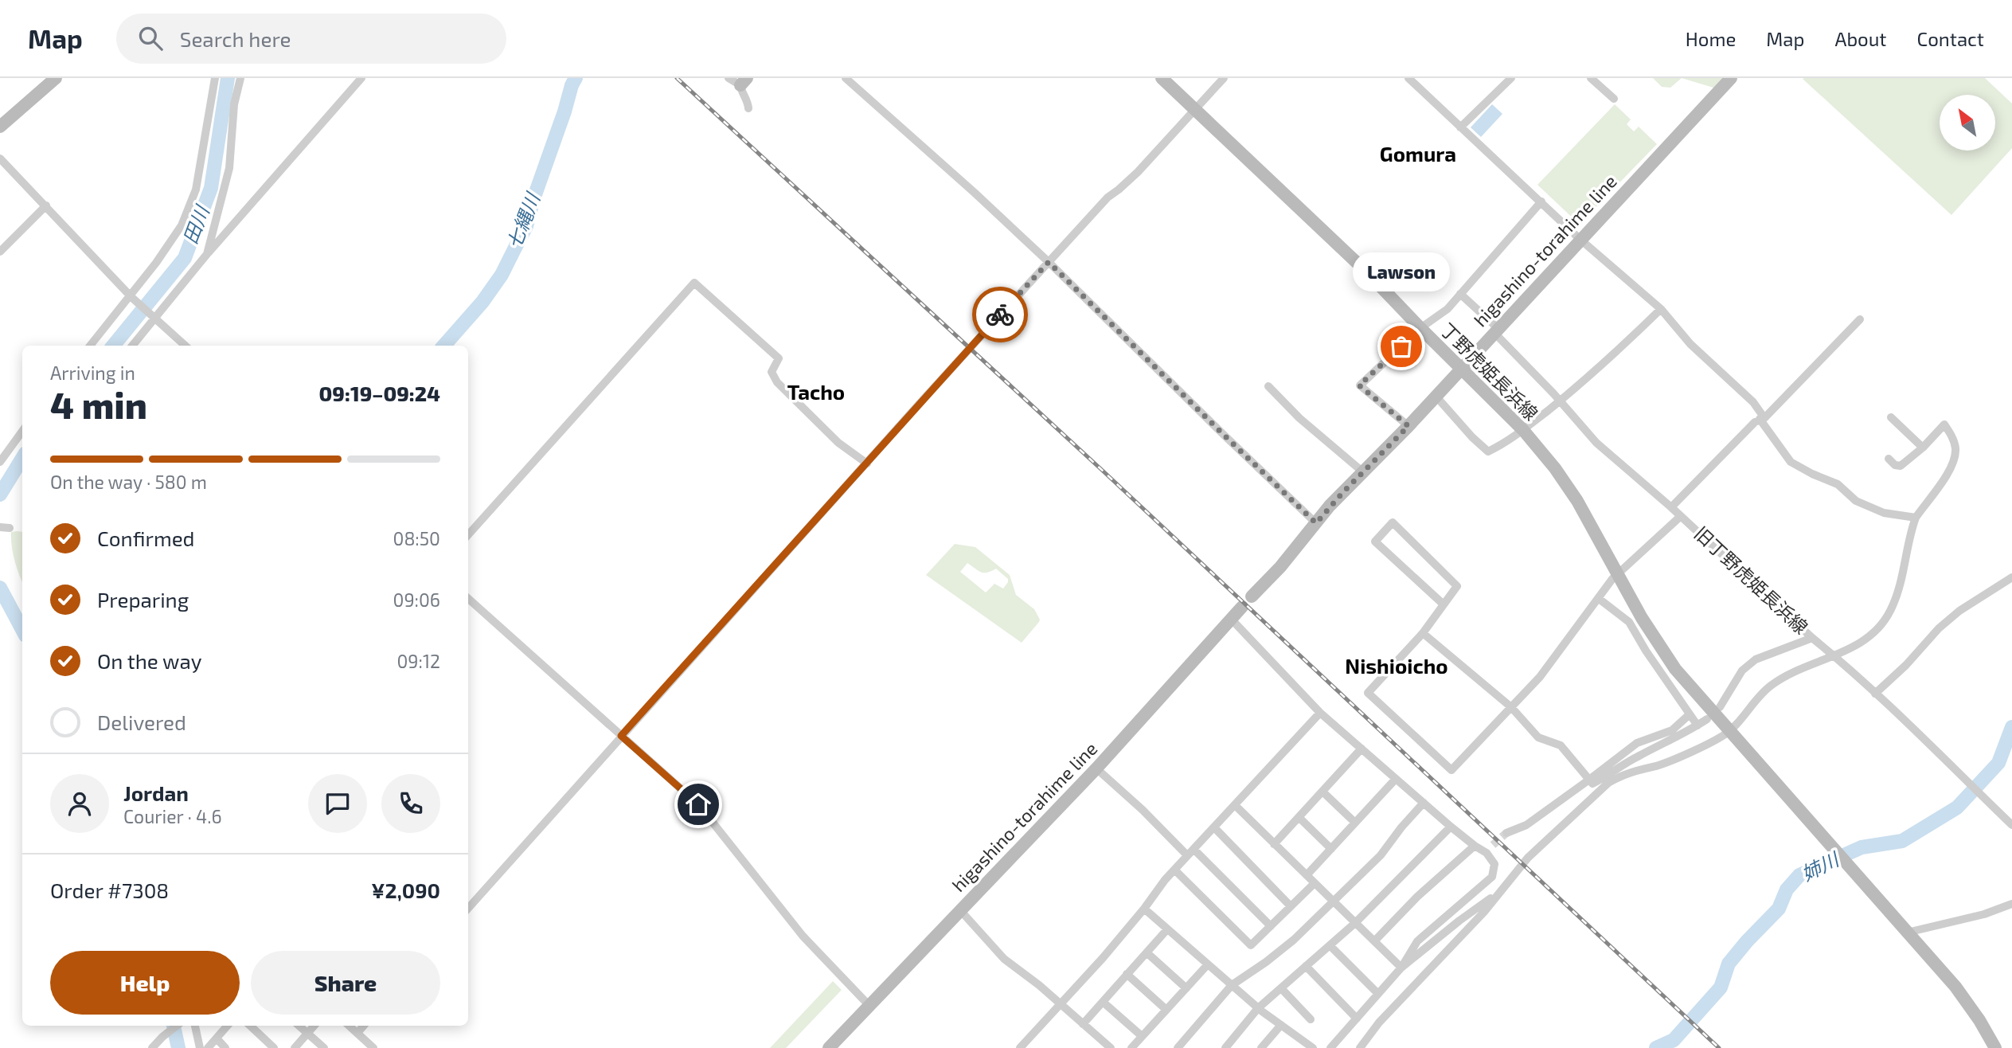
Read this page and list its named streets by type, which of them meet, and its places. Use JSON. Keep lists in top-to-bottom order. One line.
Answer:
{"streets":{"main road":["higashino-torahime line","丁野虎姫長浜線"],"street":["旧丁野虎姫長浜線"]},"crossings":[["higashino-torahime line","丁野虎姫長浜線"],["higashino-torahime line","旧丁野虎姫長浜線"]],"districts":["Gomura","Tacho","Nishioicho"],"water":["七縄川","田川","姉川"],"places":["Lawson"],"north":"top left","page":{"header":"Map","search":"Search here","nav":["Home","Map","About","Contact"],"bubble":"Lawson","heading":["4 min","Arriving in","09:19–09:24"],"panel":["Jordan","Courier · 4.6","Order #7308","¥2,090"],"bar":"On the way · 580 m","list":[["Confirmed","08:50"],["Preparing","09:06"],["On the way","09:12"],"Delivered"],"buttons":["Help","Share"]}}
